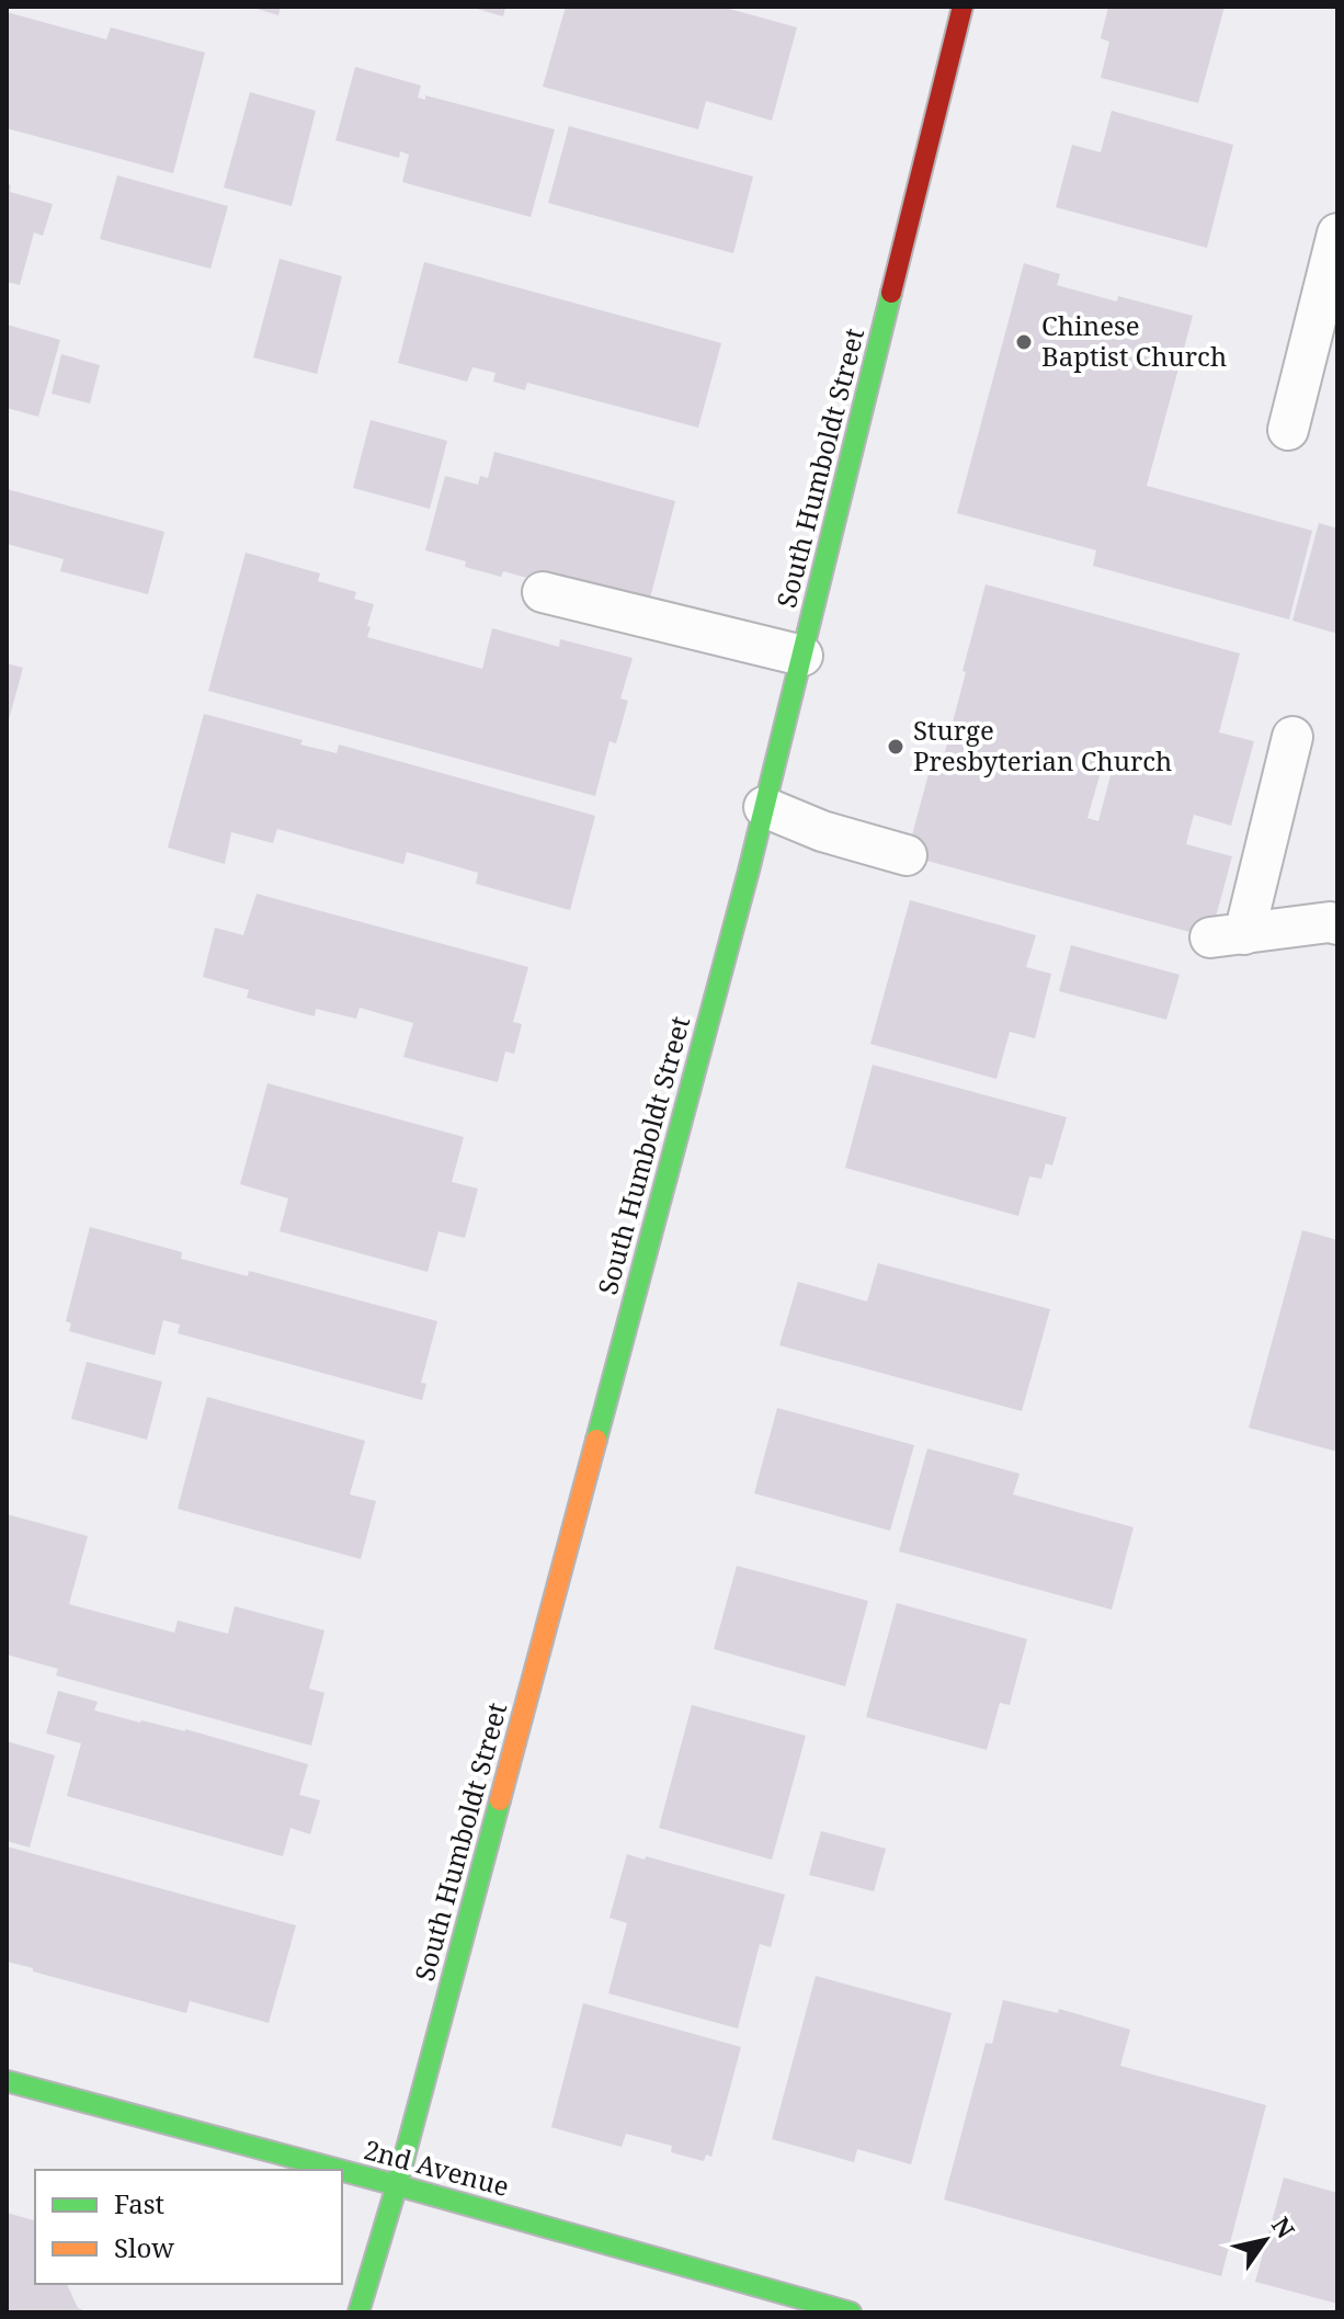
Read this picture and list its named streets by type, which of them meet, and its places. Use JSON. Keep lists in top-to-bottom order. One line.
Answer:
{"streets":{"street":["South Humboldt Street","2nd Avenue"]},"crossings":[["South Humboldt Street","2nd Avenue"]],"places":["Chinese Baptist Church","Sturge Presbyterian Church"],"legend":["Fast","Slow"],"north":"top right"}
